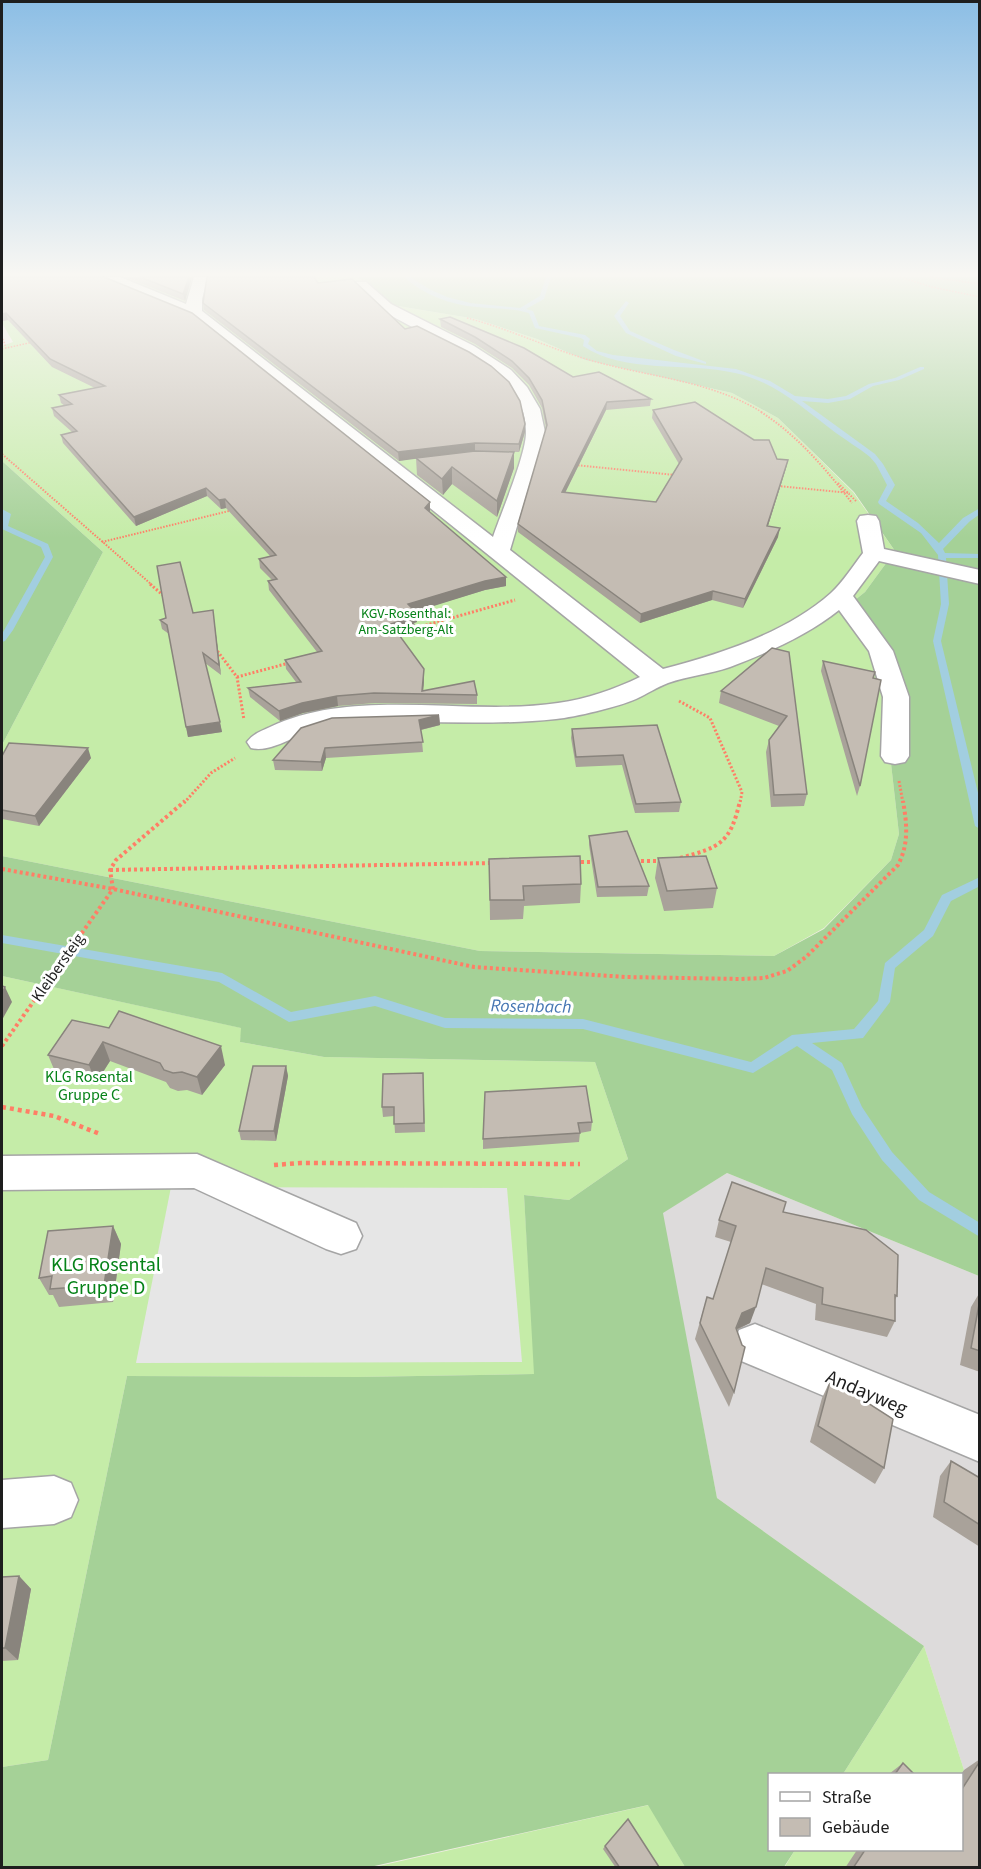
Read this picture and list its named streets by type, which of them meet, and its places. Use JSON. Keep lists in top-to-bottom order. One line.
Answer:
{"streets":{"street":["Andayweg"],"path":["Kleibersteig"]},"water":["Rosenbach"],"parks":["KGV-Rosenthal: Am-Satzberg-Alt","KLG Rosental Gruppe C","KLG Rosental Gruppe D"],"legend":["Straße","Gebäude"]}
